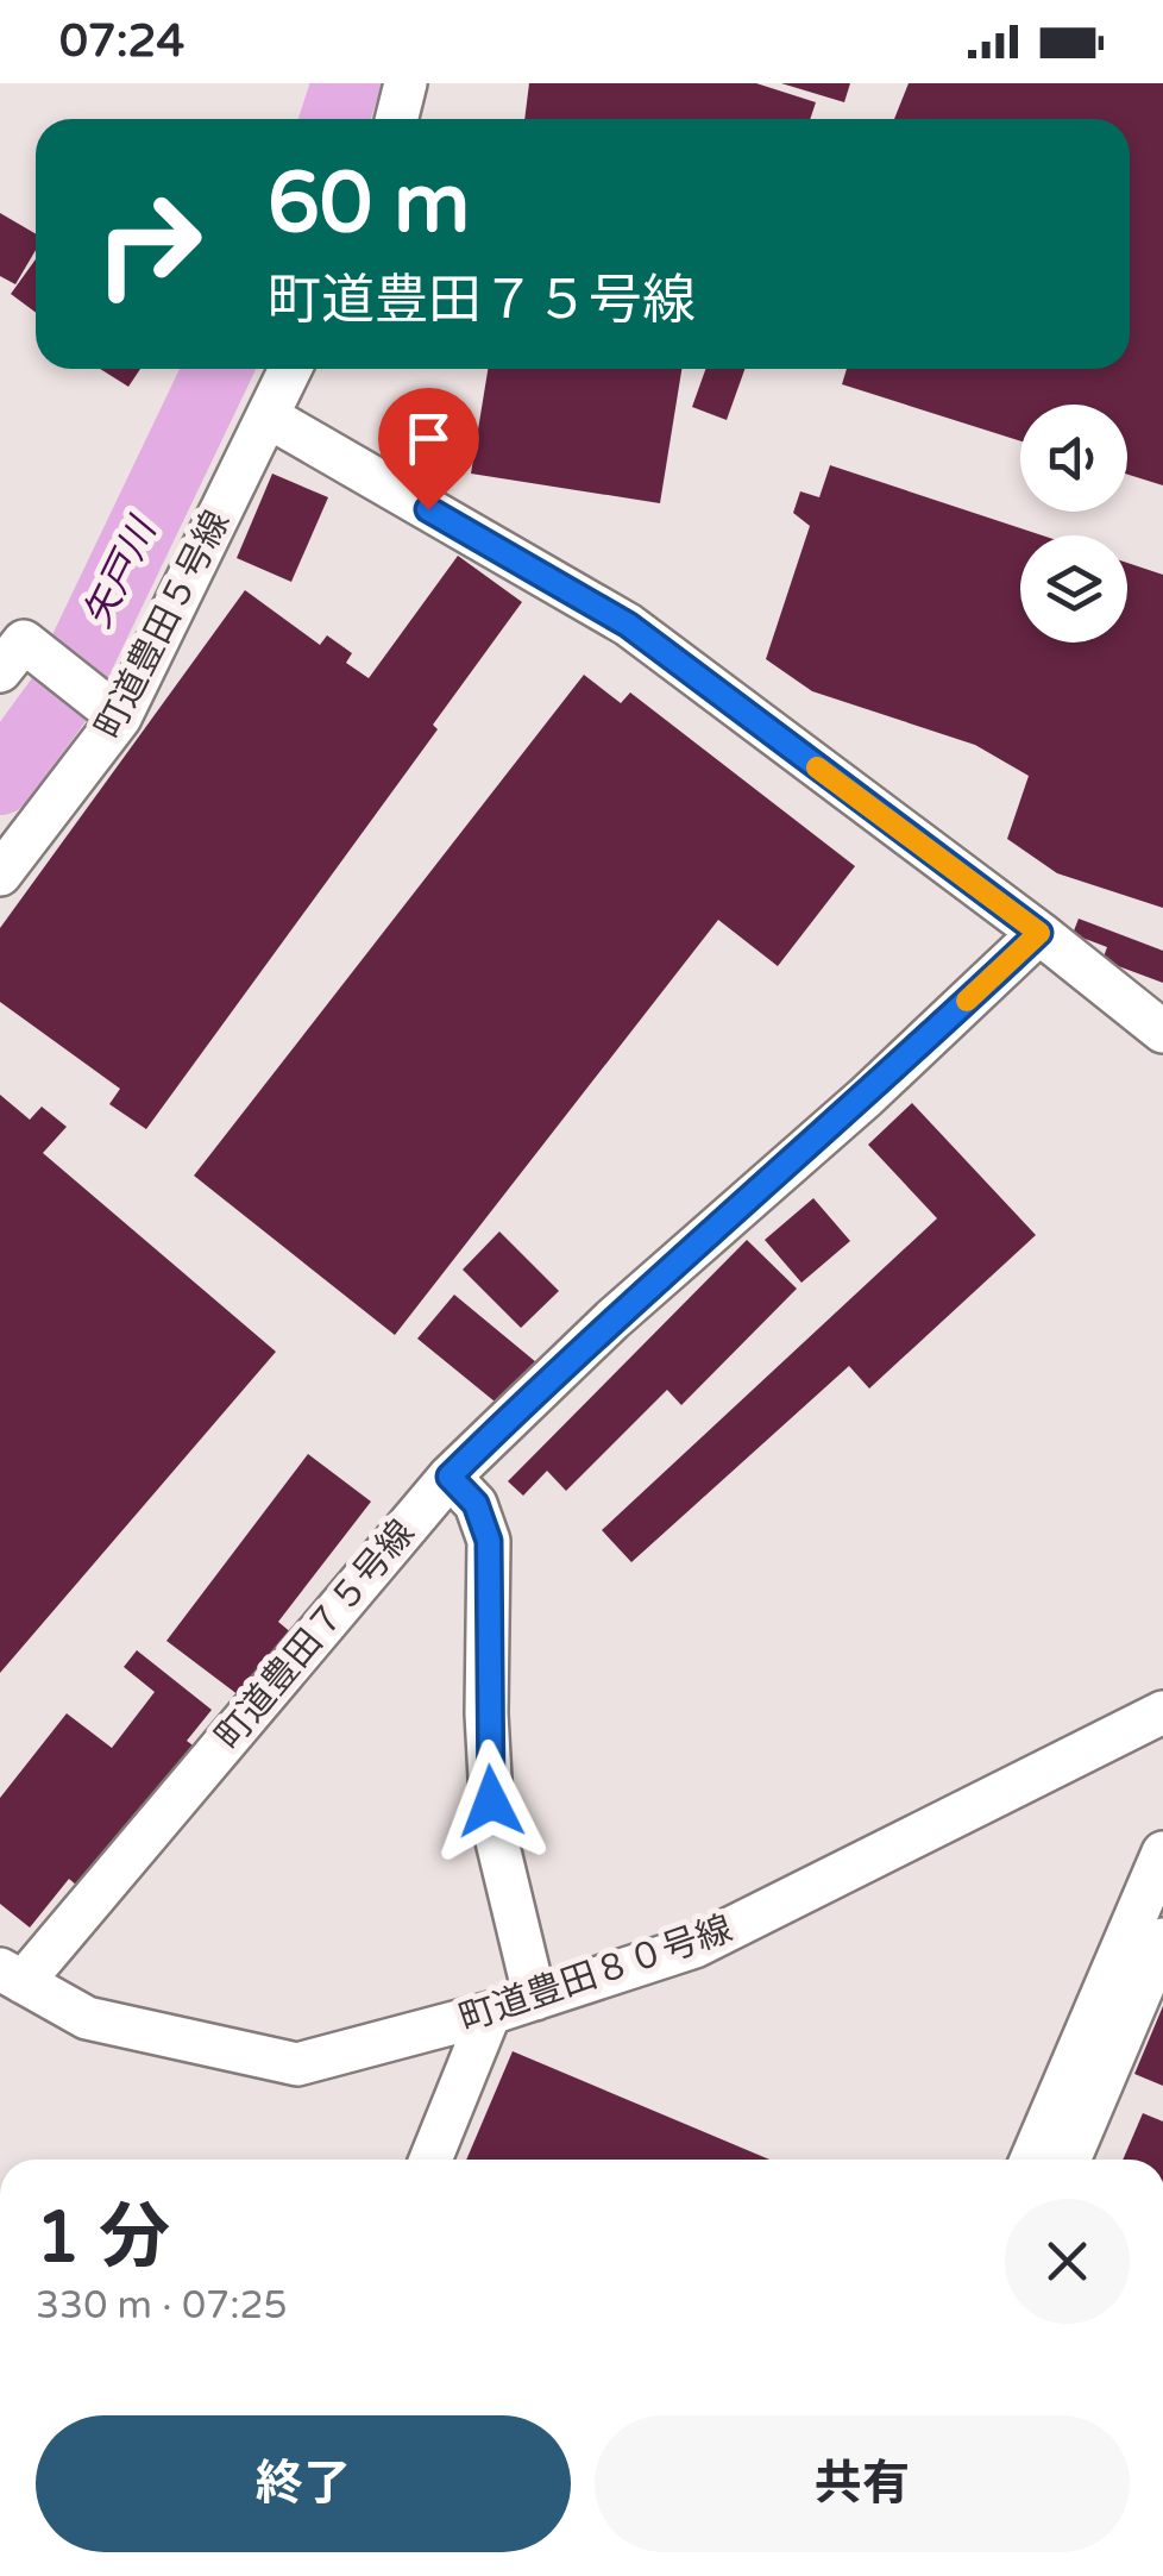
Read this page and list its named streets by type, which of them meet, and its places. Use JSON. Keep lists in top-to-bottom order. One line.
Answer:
{"streets":{"street":["町道豊田５号線","町道豊田７５号線","町道豊田８０号線"]},"crossings":[["町道豊田７５号線","町道豊田８０号線"]],"water":["矢戸川"],"page":{"status":"07:24","turn":["60 m","町道豊田７５号線"],"heading":["1 分","330 m · 07:25"],"buttons":["終了","共有"]}}
